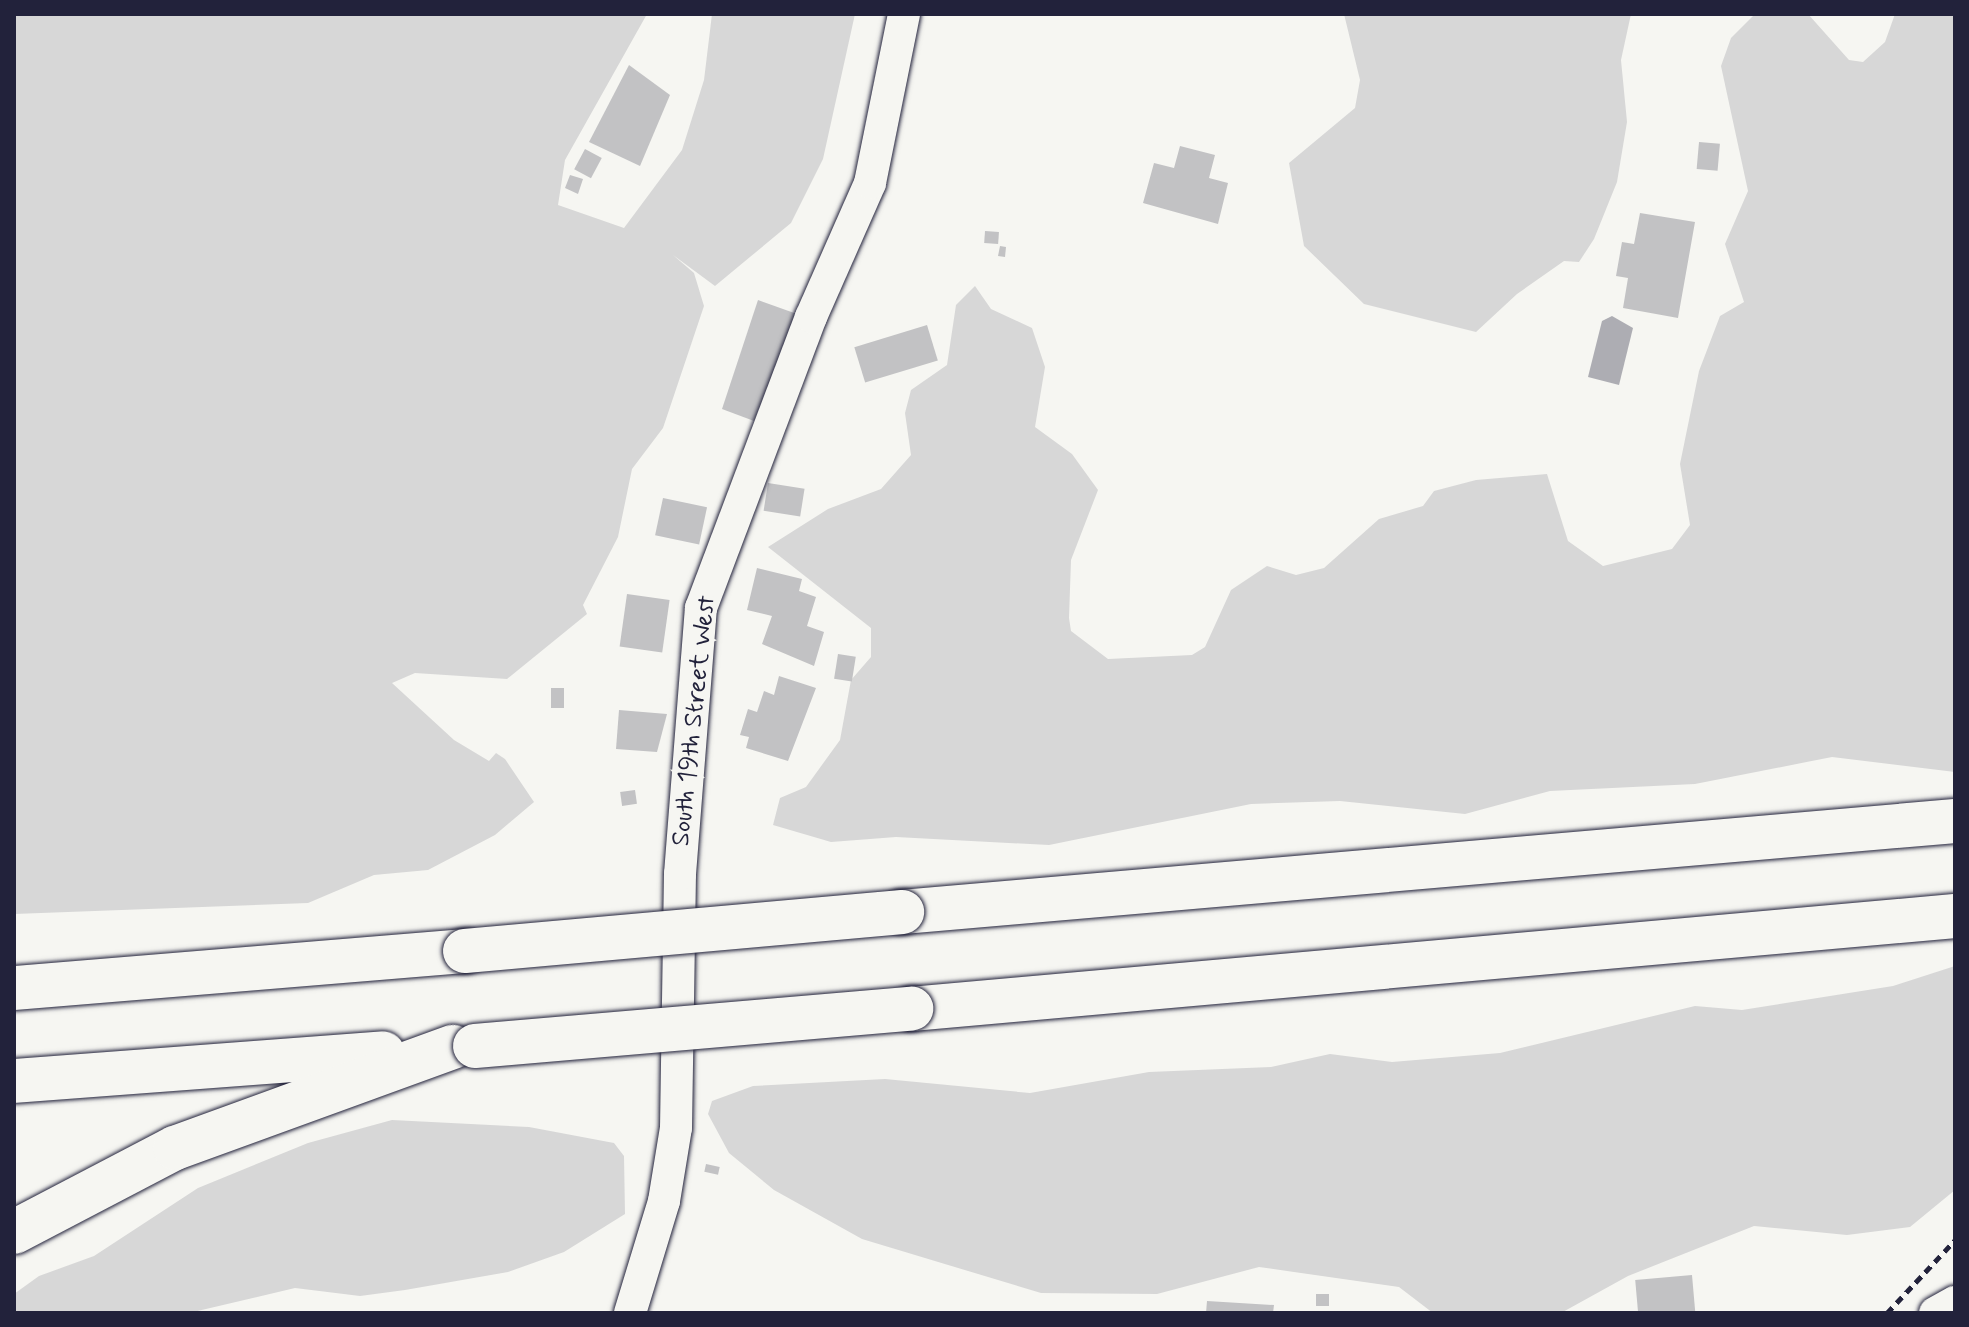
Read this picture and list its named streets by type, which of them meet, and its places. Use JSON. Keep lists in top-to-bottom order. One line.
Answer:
{"streets":{"street":["South 19th Street West"]}}
